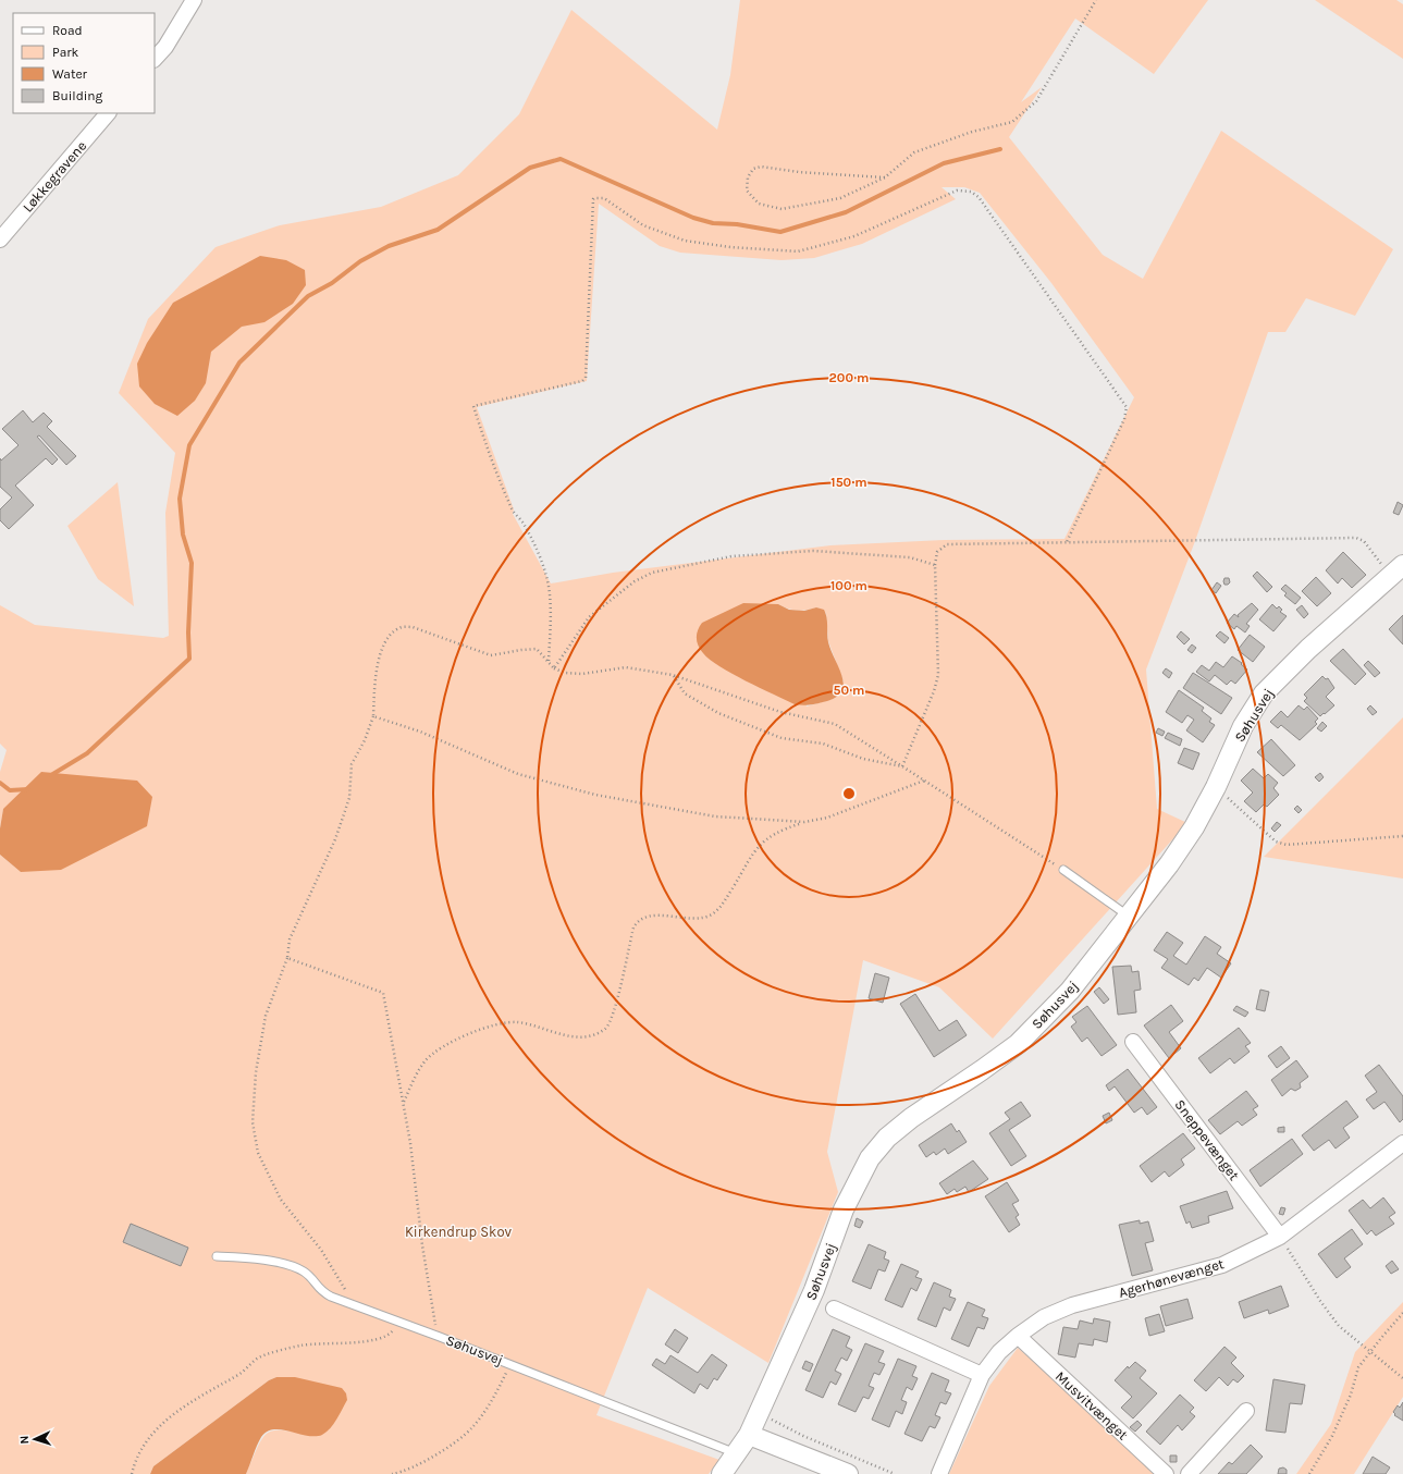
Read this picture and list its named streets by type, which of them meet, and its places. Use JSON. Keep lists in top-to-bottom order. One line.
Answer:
{"streets":{"street":["Løkkegravene","Søhusvej","Sneppevænget","Agerhønevænget","Musvitvænget"]},"crossings":[["Sneppevænget","Agerhønevænget"],["Agerhønevænget","Musvitvænget"]],"parks":["Kirkendrup Skov"],"legend":["Road","Park","Water","Building"],"north":"left","rings":["200 m","150 m","100 m","50 m"]}
